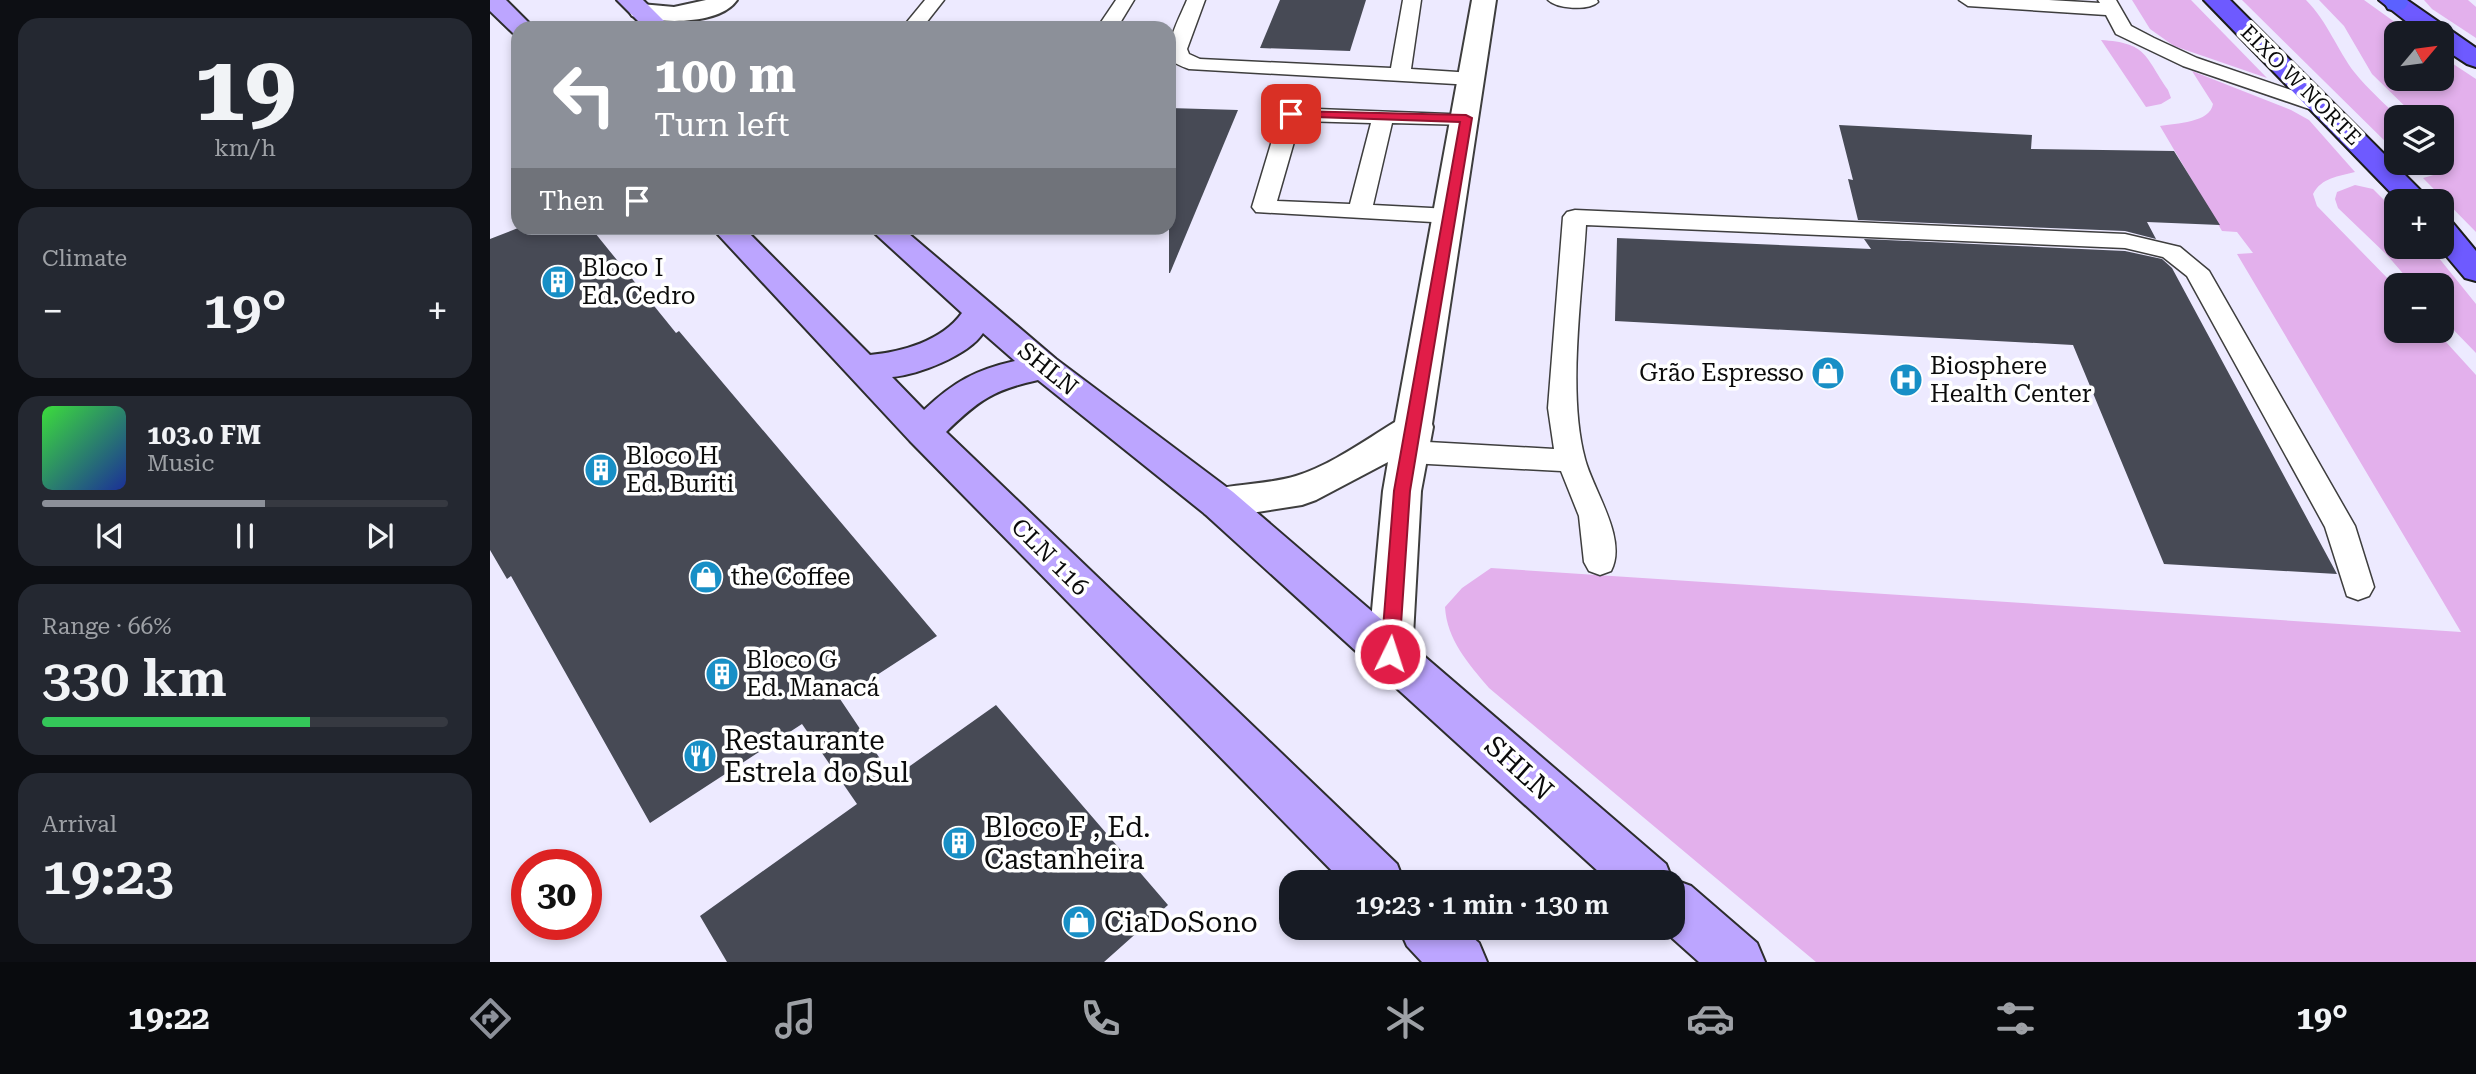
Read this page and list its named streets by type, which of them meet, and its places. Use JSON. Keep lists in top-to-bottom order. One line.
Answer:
{"streets":{"main road":["EIXO W NORTE","SHLN","CLN 116"]},"places":{"building":["Bloco I Ed. Cedro","Bloco H Ed. Buriti","Bloco G Ed. Manacá","Bloco F , Ed. Castanheira"],"shop":["Grão Espresso","the Coffee","CiaDoSono"],"hospital":["Biosphere Health Center"],"restaurant":["Restaurante Estrela do Sul"]},"north":"top right","page":{"tile":[["19","km/h"],"Climate",["Range · 66%","330 km"],["Arrival","19:23"]],"map_buttons":["+","−"],"turn":["100 m","Turn left"],"then":"Then","heat":["−","19°","+"],"song":["103.0 FM","Music"],"limit":"30","trip":"19:23 · 1 min · 130 m","tabs":["19:22","19°"]}}
